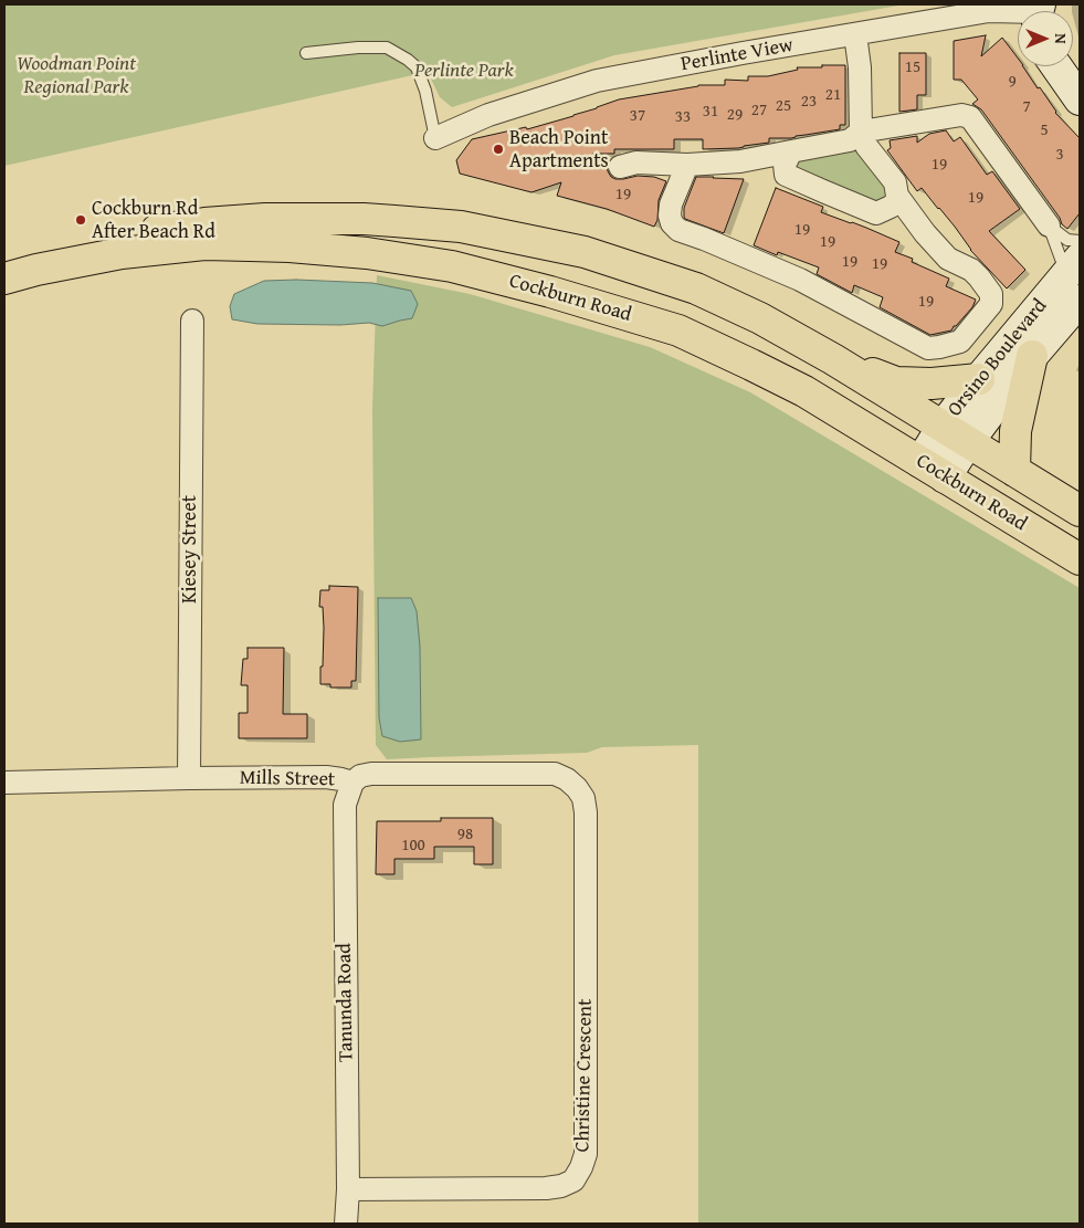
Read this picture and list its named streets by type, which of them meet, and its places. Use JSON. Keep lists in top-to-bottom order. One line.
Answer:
{"streets":{"main road":["Cockburn Road","Orsino Boulevard"],"street":["Perlinte View","Kiesey Street","Mills Street","Tanunda Road","Christine Crescent"]},"crossings":[["Cockburn Road","Orsino Boulevard"],["Kiesey Street","Mills Street"],["Mills Street","Tanunda Road"],["Mills Street","Christine Crescent"],["Tanunda Road","Christine Crescent"]],"parks":["Woodman Point Regional Park","Perlinte Park"],"places":["Beach Point Apartments","Cockburn Rd After Beach Rd"],"house_numbers":["15","9","21","23","25","7","27","31","29","37","33","5","3","19","19","19","19","19","19","19","19","98","100"],"north":"right"}
